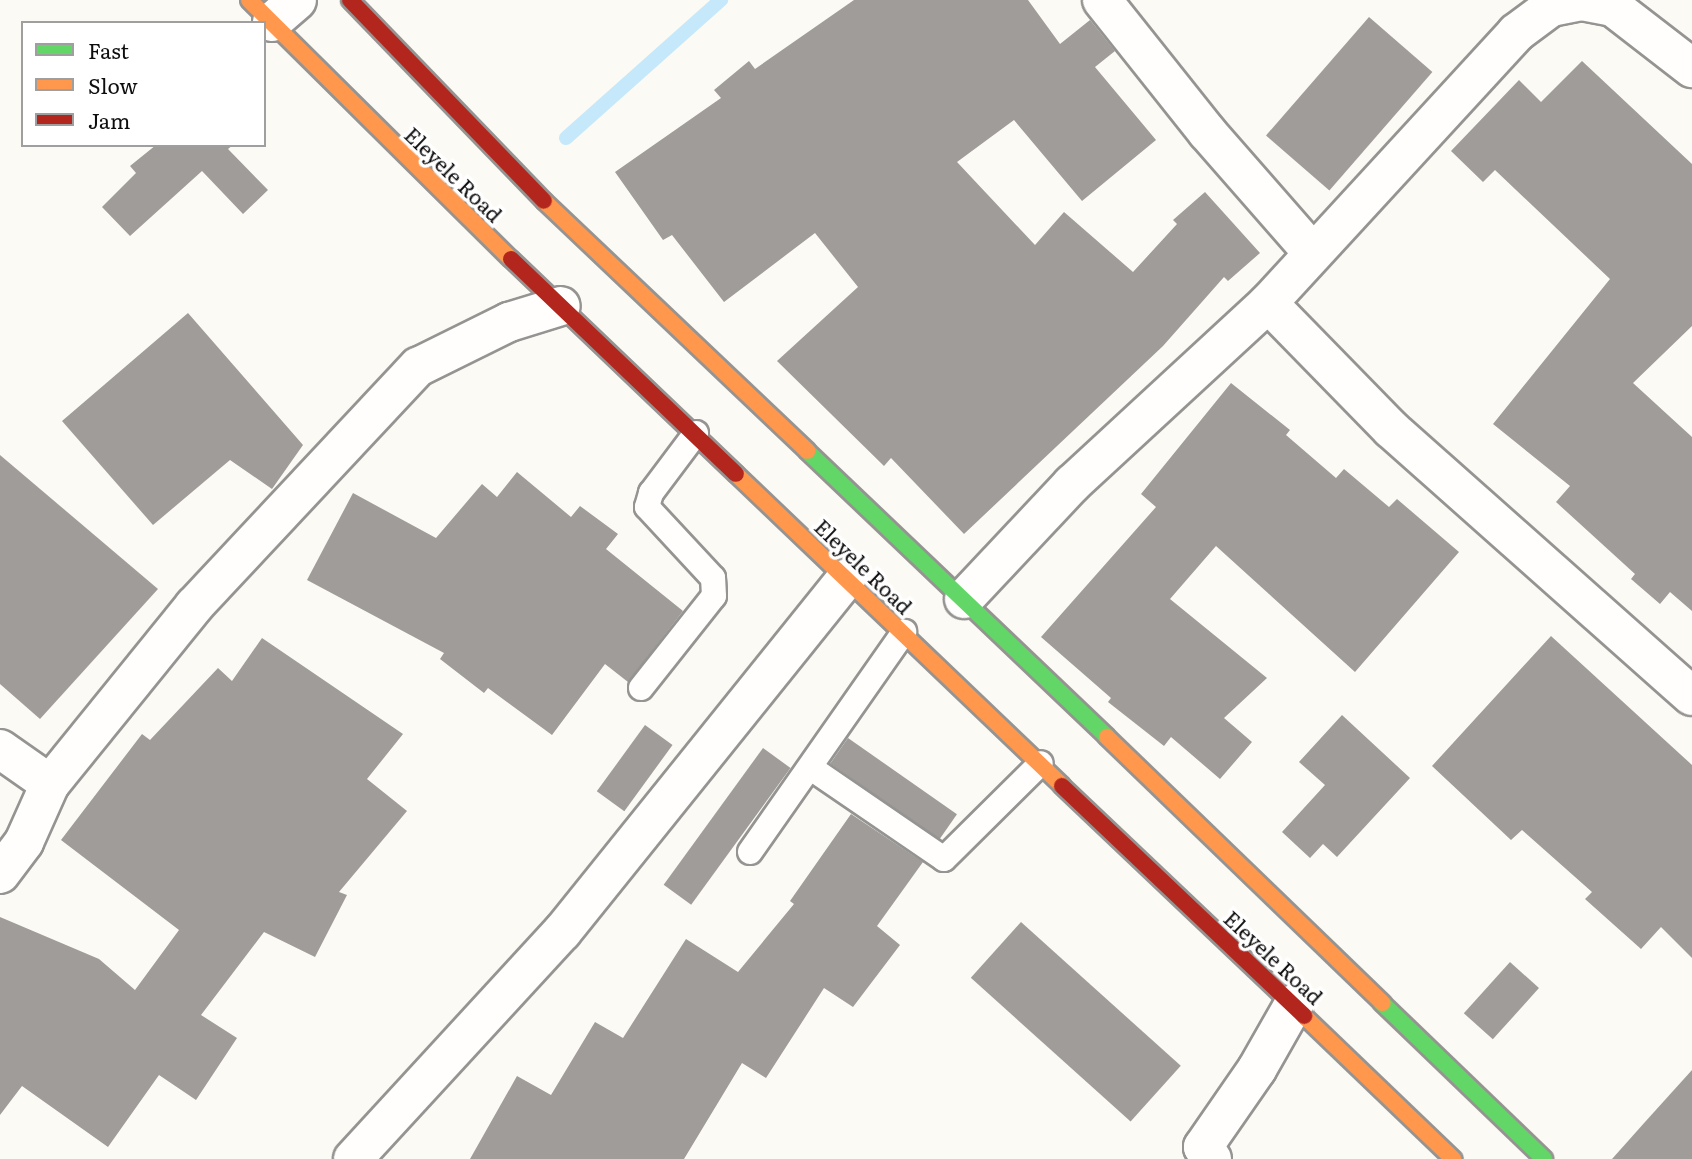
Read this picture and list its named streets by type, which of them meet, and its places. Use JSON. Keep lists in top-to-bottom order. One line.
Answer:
{"streets":{"main road":["Eleyele Road"]},"legend":["Fast","Slow","Jam"]}
